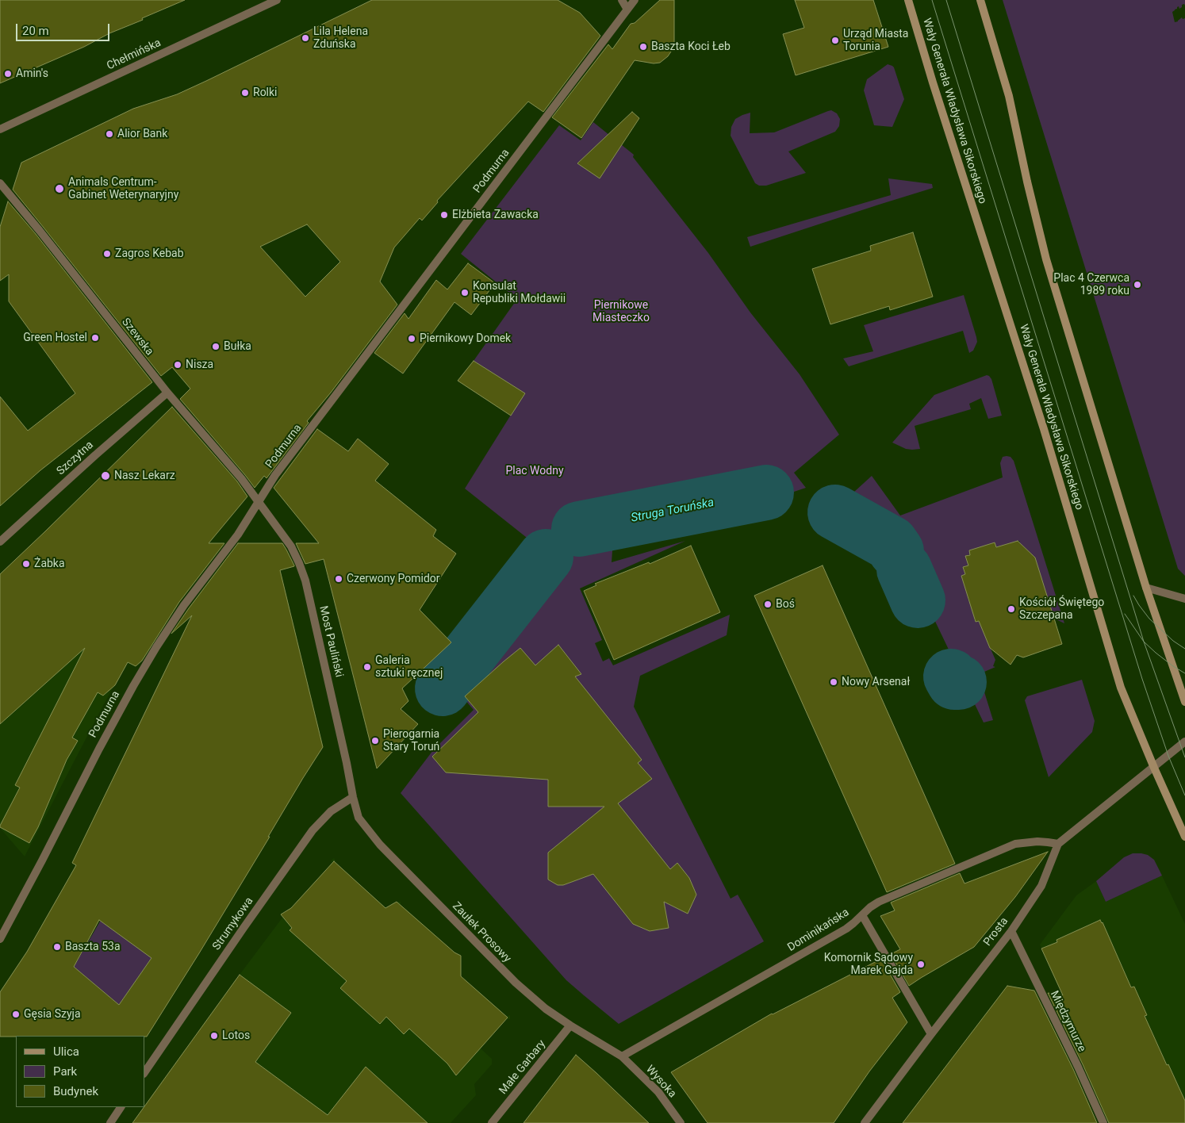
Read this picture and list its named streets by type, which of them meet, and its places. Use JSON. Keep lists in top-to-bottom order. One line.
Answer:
{"streets":{"street":["Chełmińska","Wały Generała Władysława Sikorskiego","Podmurna","Szewska","Szczytna","Most Pauliński","Strumykowa","Dominikańska","Prosta","Zaułek Prosowy","Międzymurze","Małe Garbary","Wysoka"]},"crossings":[["Podmurna","Szewska"],["Podmurna","Most Pauliński"],["Szewska","Szczytna"],["Szewska","Most Pauliński"],["Most Pauliński","Strumykowa"],["Most Pauliński","Zaułek Prosowy"],["Strumykowa","Zaułek Prosowy"],["Dominikańska","Prosta"],["Dominikańska","Zaułek Prosowy"],["Dominikańska","Wysoka"],["Prosta","Międzymurze"],["Zaułek Prosowy","Małe Garbary"],["Zaułek Prosowy","Wysoka"]],"water":["Struga Toruńska"],"parks":["Piernikowe Miasteczko","Plac Wodny"],"places":["Lila Helena Zduńska","Urząd Miasta Torunia","Baszta Koci Łeb","Amin's","Rolki","Alior Bank","Animals Centrum- Gabinet Weterynaryjny","Elżbieta Zawacka","Zagros Kebab","Plac 4 Czerwca 1989 roku","Konsulat Republiki Mołdawii","Green Hostel","Piernikowy Domek","Bułka","Nisza","Nasz Lekarz","Żabka","Czerwony Pomidor","Boś","Kościół Świętego Szczepana","Galeria sztuki ręcznej","Nowy Arsenał","Pierogarnia Stary Toruń","Baszta 53a","Komornik Sądowy Marek Gajda","Gęsia Szyja","Lotos"],"legend":["Ulica","Park","Budynek"],"scale_bar":"20 m"}
